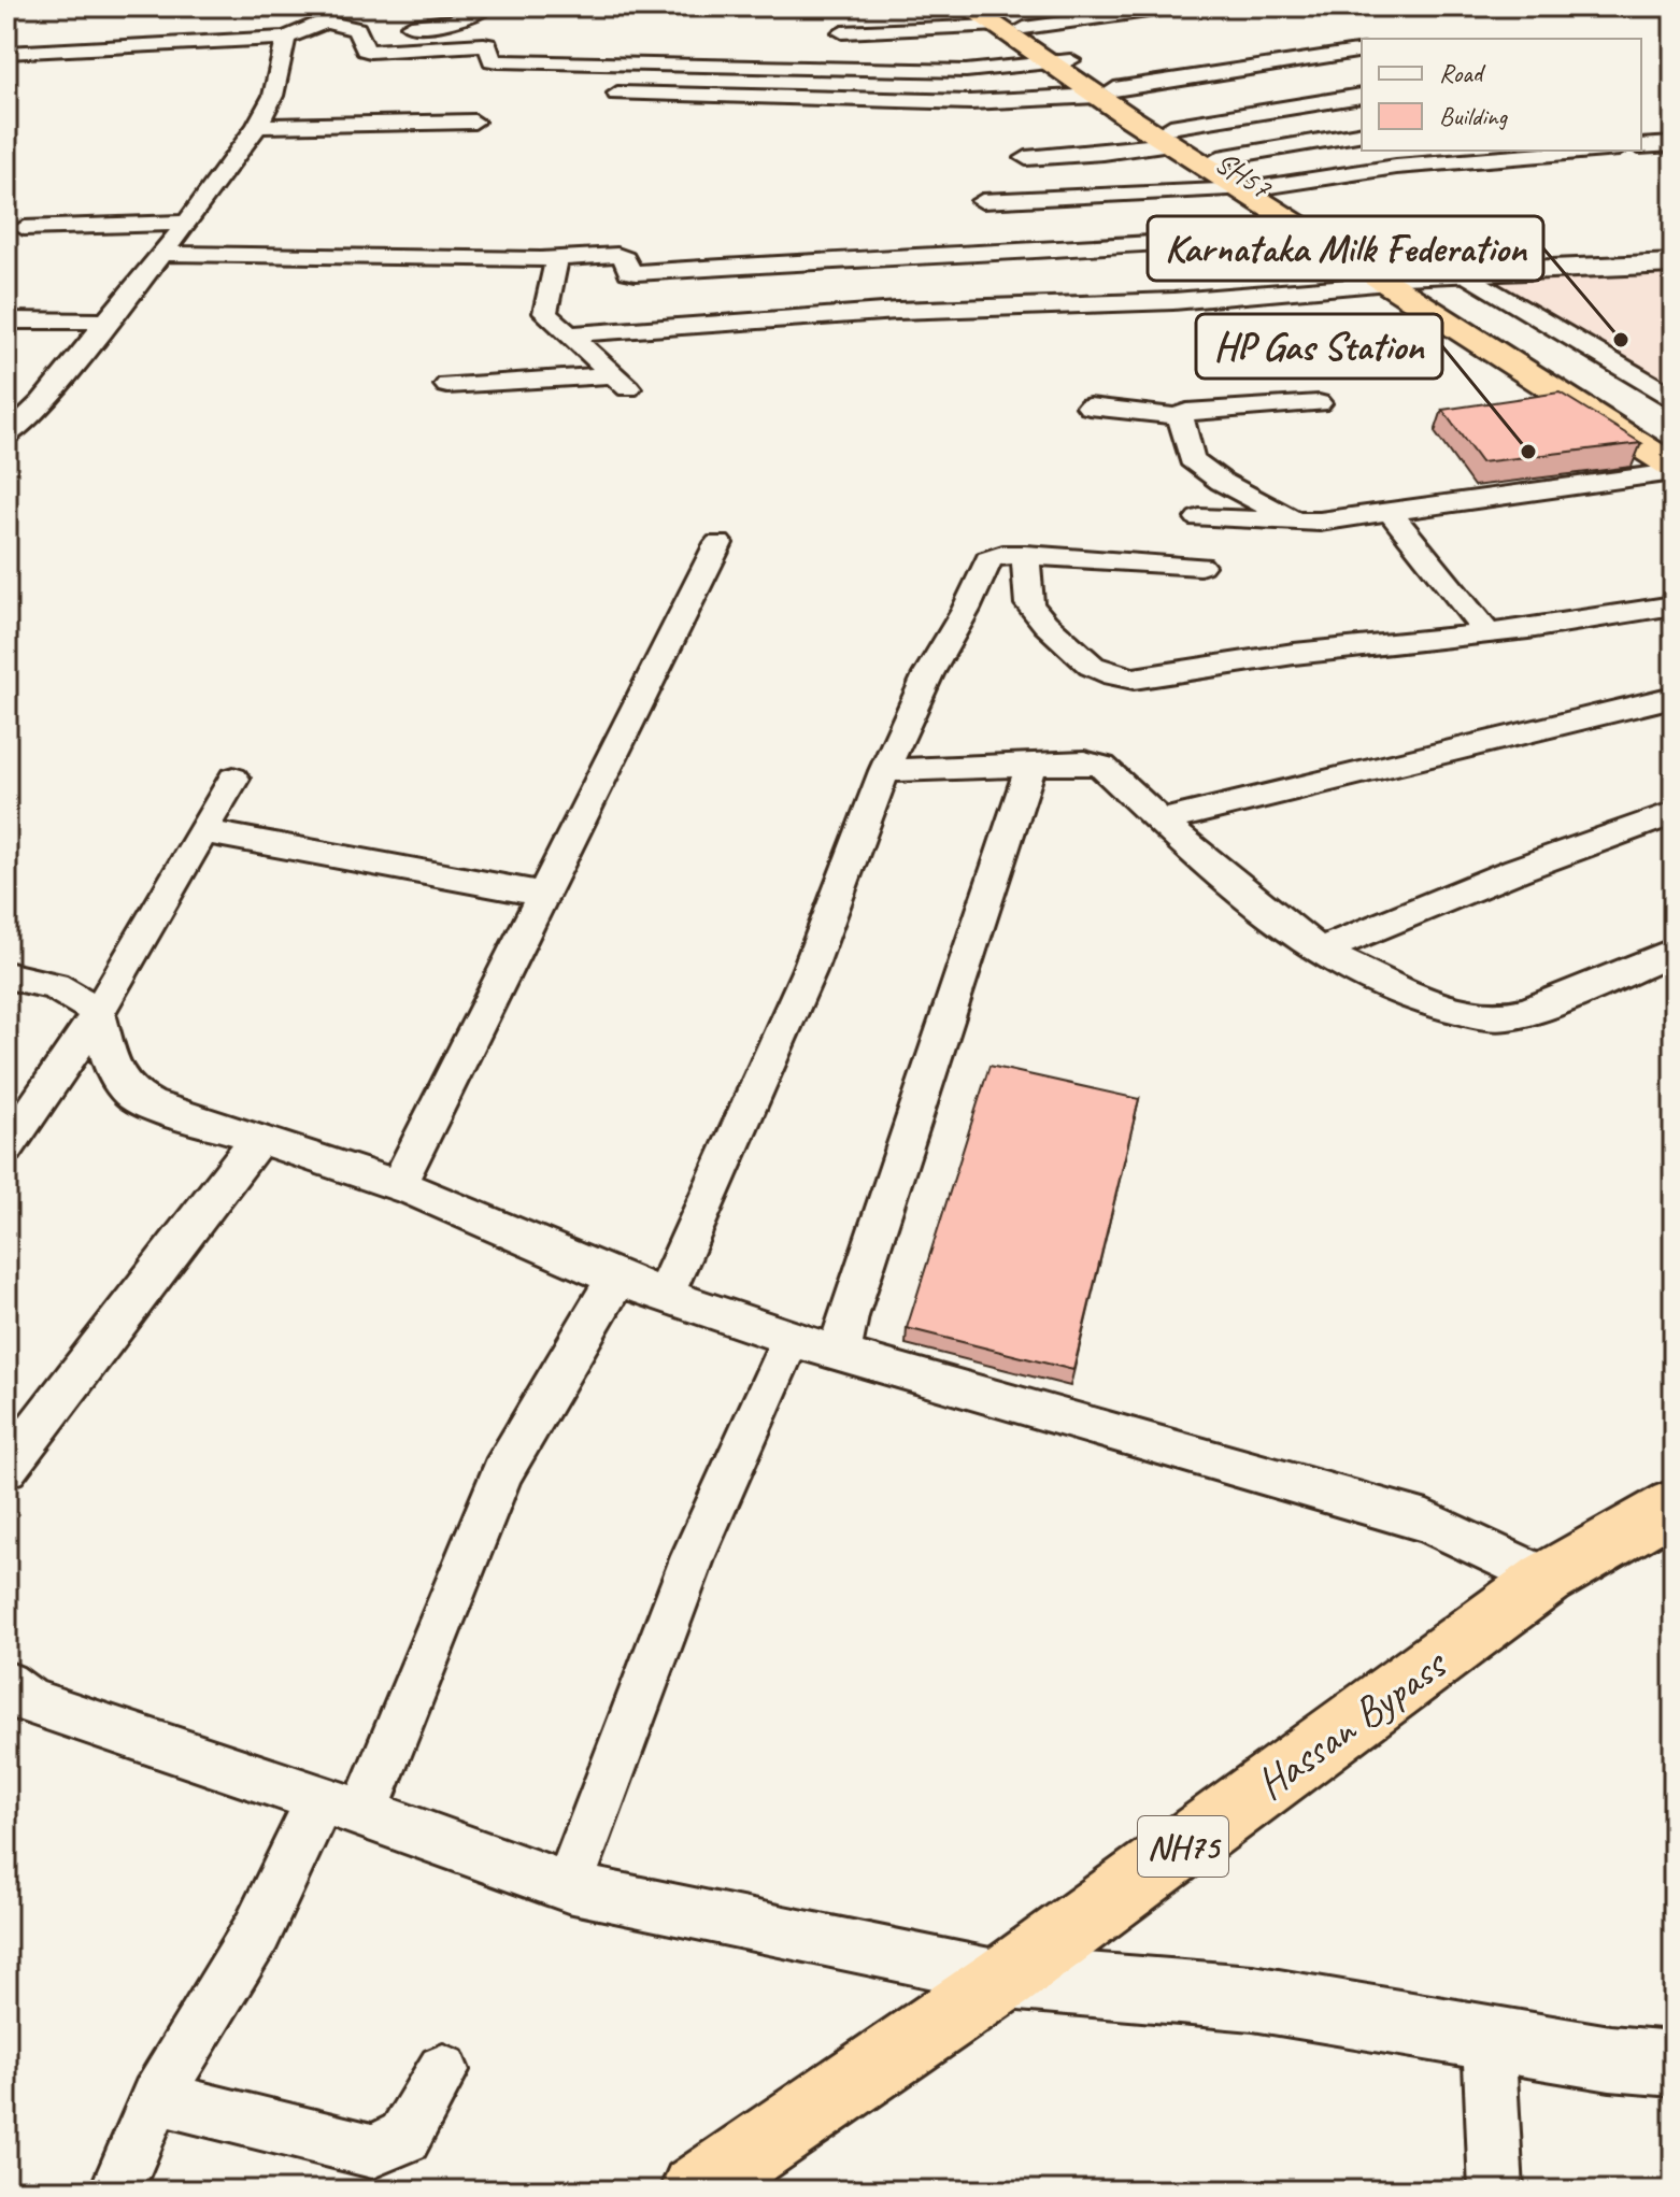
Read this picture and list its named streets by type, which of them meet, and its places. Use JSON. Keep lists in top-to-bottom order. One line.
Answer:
{"streets":{"highway":["SH57","Hassan Bypass","NH75"]},"places":["Karnataka Milk Federation","HP Gas Station"],"legend":["Road","Building"]}
